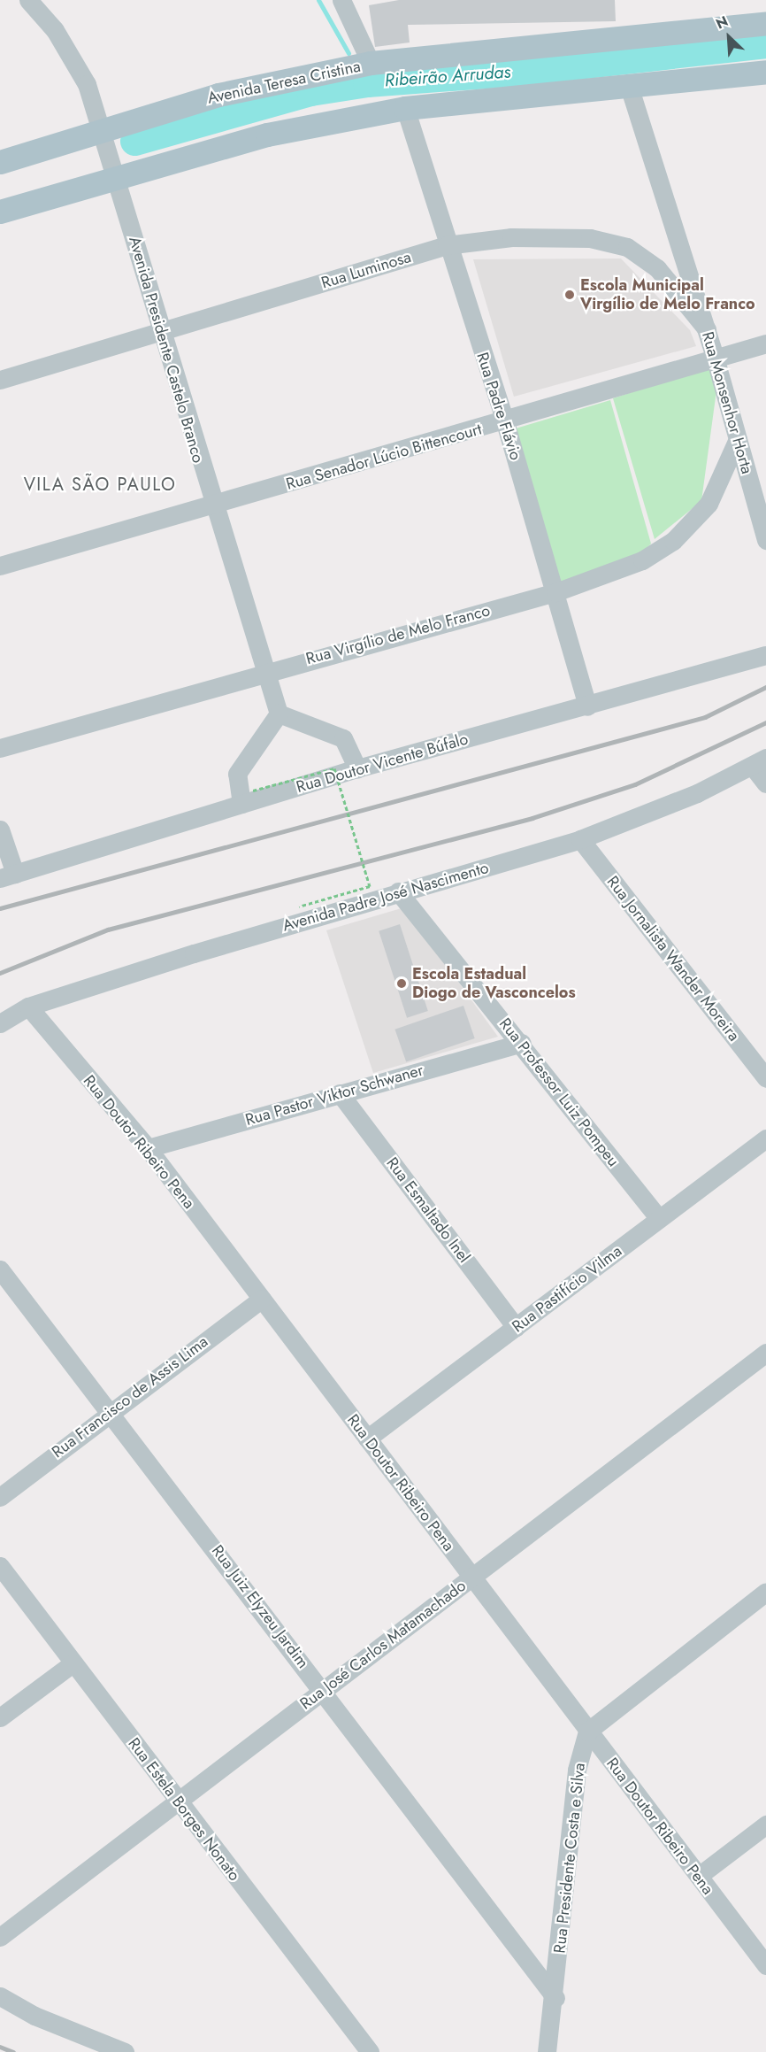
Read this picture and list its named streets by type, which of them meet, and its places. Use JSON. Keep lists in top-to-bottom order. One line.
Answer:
{"streets":{"main road":["Avenida Teresa Cristina"],"street":["Rua Luminosa","Avenida Presidente Castelo Branco","Rua Monsenhor Horta","Rua Padre Flávio","Rua Senador Lúcio Bittencourt","Rua Virgílio de Melo Franco","Rua Doutor Vicente Búfalo","Avenida Padre José Nascimento","Rua Jornalista Wander Moreira","Rua Professor Luiz Pompeu","Rua Pastor Viktor Schwaner","Rua Doutor Ribeiro Pena","Rua Esmaltado Inel","Rua Pastifício Vilma","Rua Francisco de Assis Lima","Rua Juiz Elyzeu Jardim","Rua José Carlos Matamachado","Rua Estela Borges Nonato","Rua Presidente Costa e Silva"]},"crossings":[["Avenida Teresa Cristina","Avenida Presidente Castelo Branco"],["Rua Luminosa","Avenida Presidente Castelo Branco"],["Rua Luminosa","Rua Monsenhor Horta"],["Rua Luminosa","Rua Padre Flávio"],["Avenida Presidente Castelo Branco","Rua Senador Lúcio Bittencourt"],["Avenida Presidente Castelo Branco","Rua Virgílio de Melo Franco"],["Rua Monsenhor Horta","Rua Senador Lúcio Bittencourt"],["Rua Monsenhor Horta","Rua Virgílio de Melo Franco"],["Rua Padre Flávio","Rua Senador Lúcio Bittencourt"],["Rua Padre Flávio","Rua Virgílio de Melo Franco"],["Rua Padre Flávio","Rua Doutor Vicente Búfalo"],["Avenida Padre José Nascimento","Rua Jornalista Wander Moreira"],["Avenida Padre José Nascimento","Rua Professor Luiz Pompeu"],["Avenida Padre José Nascimento","Rua Doutor Ribeiro Pena"],["Rua Professor Luiz Pompeu","Rua Pastor Viktor Schwaner"],["Rua Professor Luiz Pompeu","Rua Pastifício Vilma"],["Rua Pastor Viktor Schwaner","Rua Doutor Ribeiro Pena"],["Rua Pastor Viktor Schwaner","Rua Esmaltado Inel"],["Rua Doutor Ribeiro Pena","Rua Pastifício Vilma"],["Rua Doutor Ribeiro Pena","Rua Francisco de Assis Lima"],["Rua Doutor Ribeiro Pena","Rua José Carlos Matamachado"],["Rua Doutor Ribeiro Pena","Rua Presidente Costa e Silva"],["Rua Esmaltado Inel","Rua Pastifício Vilma"],["Rua Francisco de Assis Lima","Rua Juiz Elyzeu Jardim"],["Rua Juiz Elyzeu Jardim","Rua José Carlos Matamachado"],["Rua Juiz Elyzeu Jardim","Rua Presidente Costa e Silva"],["Rua José Carlos Matamachado","Rua Estela Borges Nonato"]],"districts":["VILA SÃO PAULO"],"water":["Ribeirão Arrudas"],"places":["Escola Municipal Virgílio de Melo Franco","Escola Estadual Diogo de Vasconcelos"],"north":"top left"}
